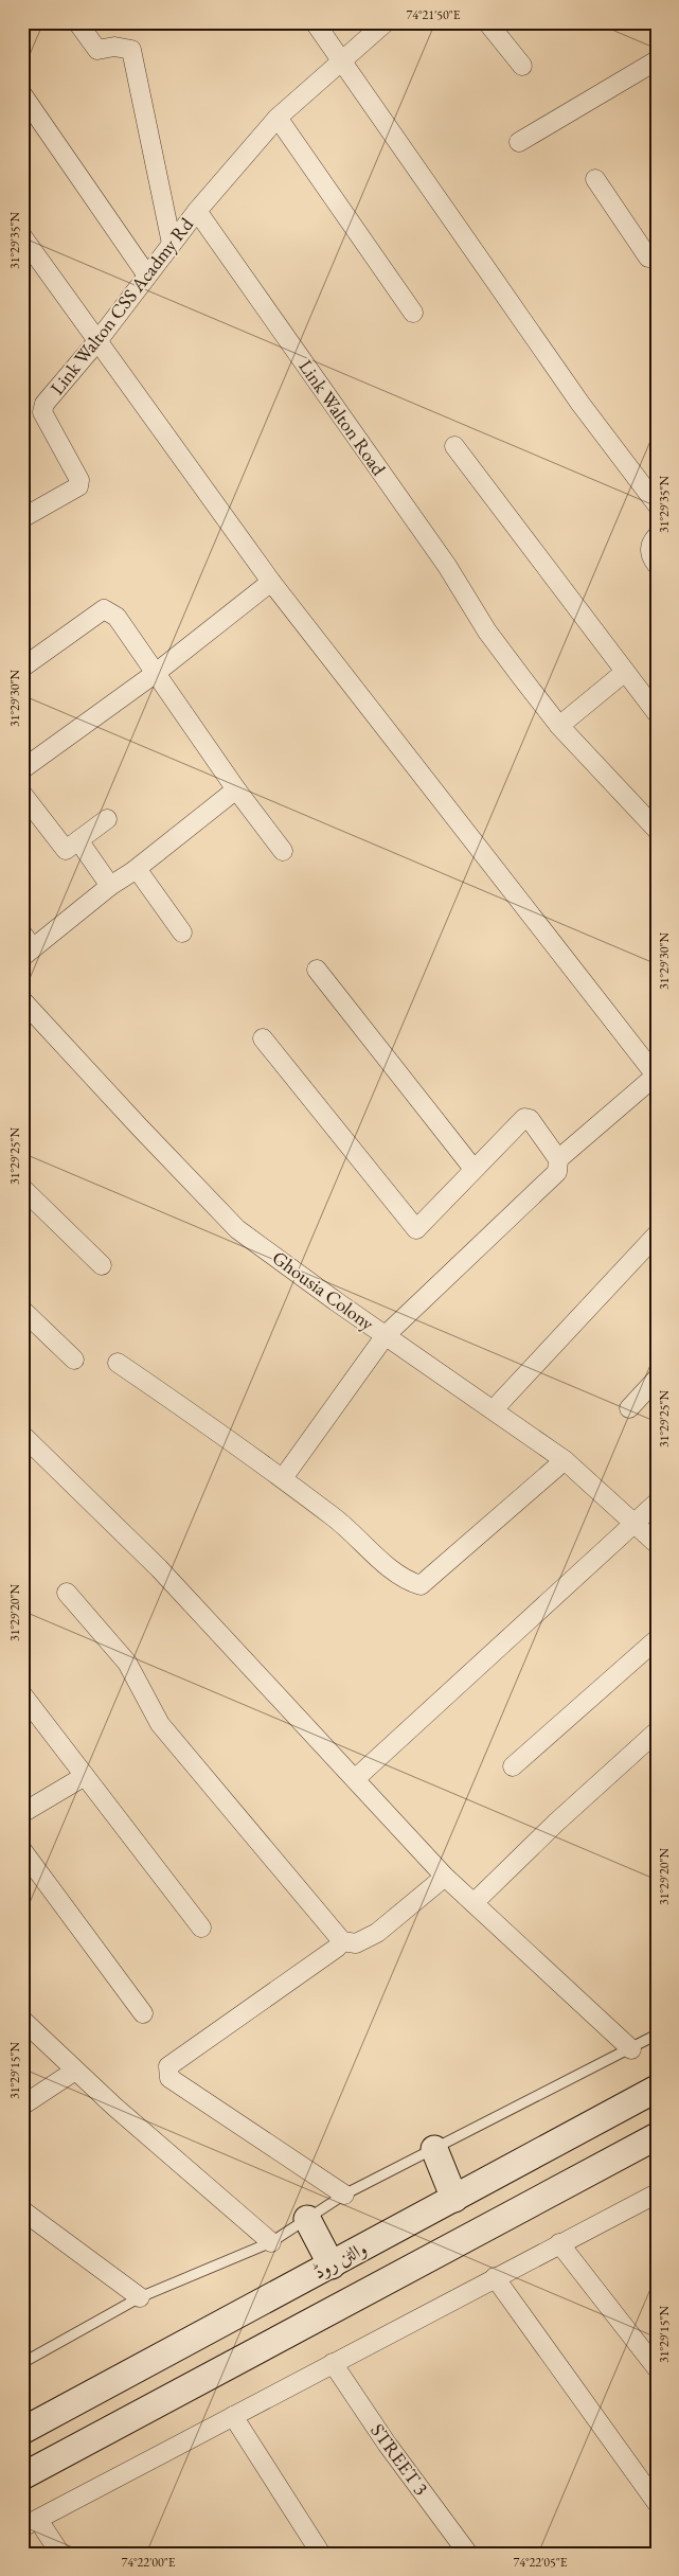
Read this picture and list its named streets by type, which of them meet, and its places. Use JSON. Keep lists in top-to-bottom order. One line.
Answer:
{"streets":{"main road":["والٹن روڈ"],"street":["Link Walton CSS Acadmy Rd","Link Walton Road","Ghousia Colony","STREET 3"]},"crossings":[["Link Walton CSS Acadmy Rd","Link Walton Road"]],"coordinates":["74°21'50\"E","31°29'35\"N","31°29'30\"N","31°29'25\"N","31°29'20\"N","31°29'15\"N","74°22'00\"E","74°22'05\"E"]}
